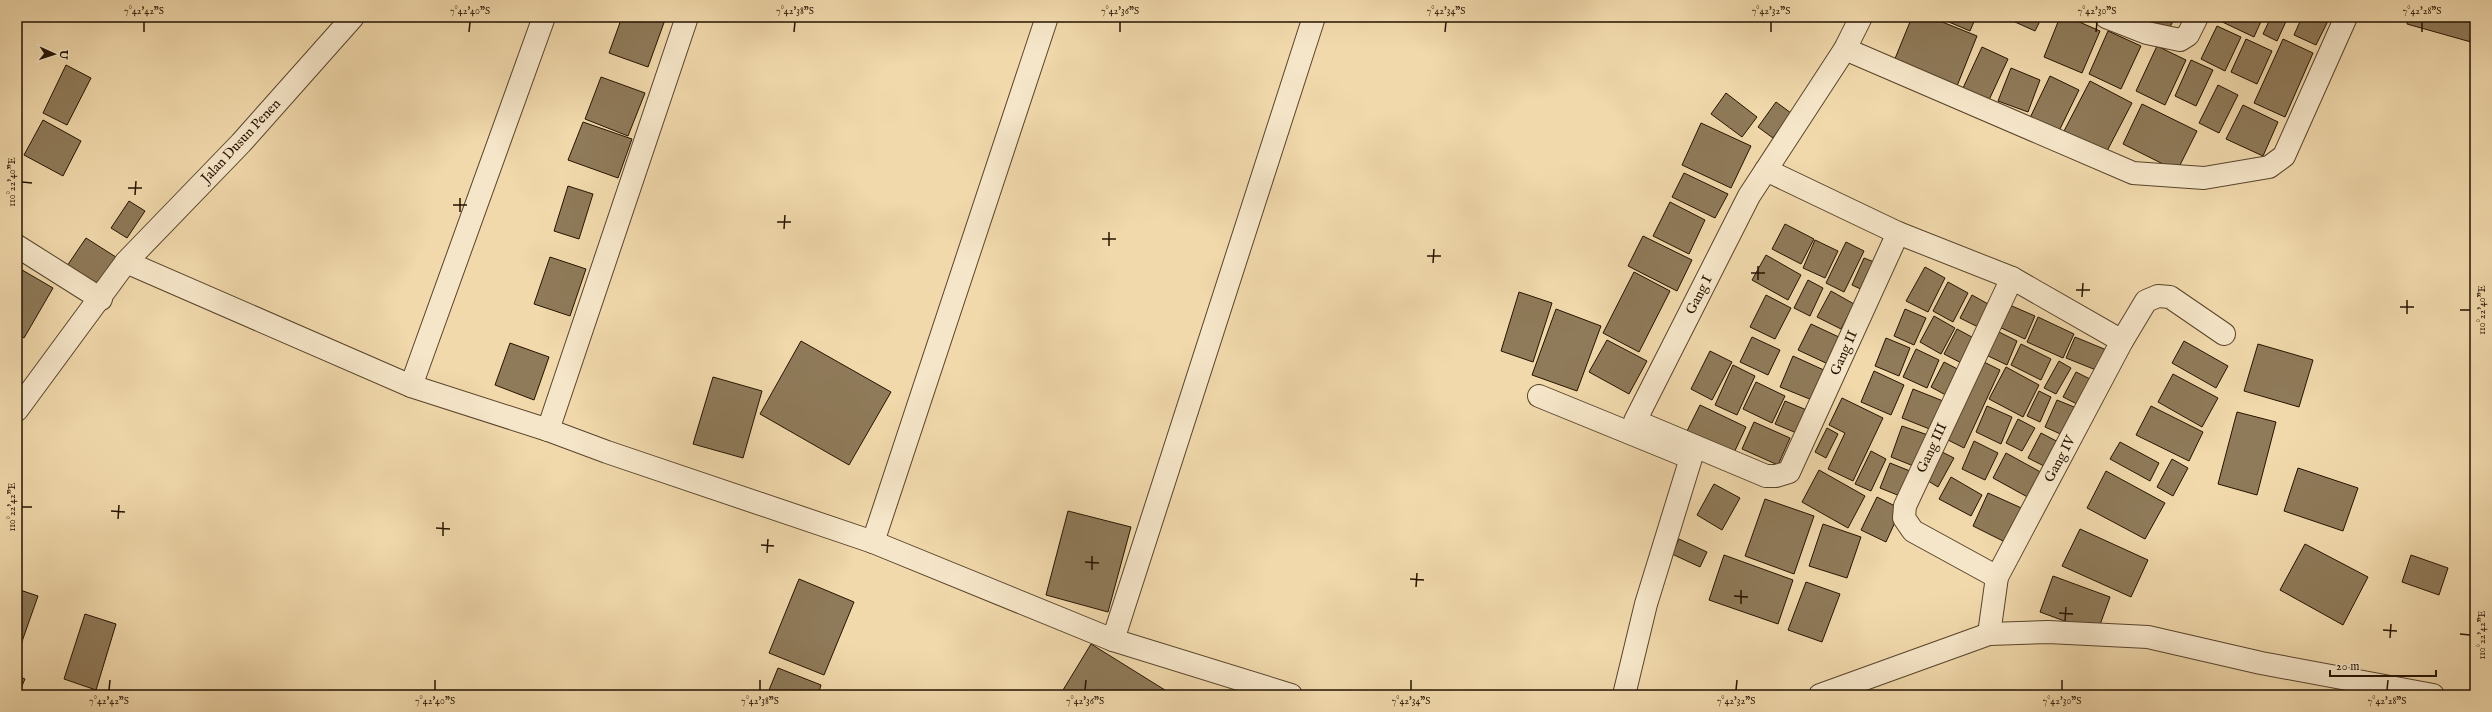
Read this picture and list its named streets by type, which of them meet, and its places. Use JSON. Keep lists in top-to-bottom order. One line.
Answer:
{"streets":{"street":["Jalan Dusun Penen","Gang I","Gang II","Gang III","Gang IV"]},"crossings":[["Gang I","Gang II"],["Gang III","Gang IV"]],"scale_bar":"20 m","north":"right","coordinates":["7°42'42\"S","7°42'40\"S","7°42'38\"S","7°42'36\"S","7°42'34\"S","7°42'32\"S","7°42'30\"S","7°42'28\"S","110°22'40\"E","110°22'42\"E"]}
